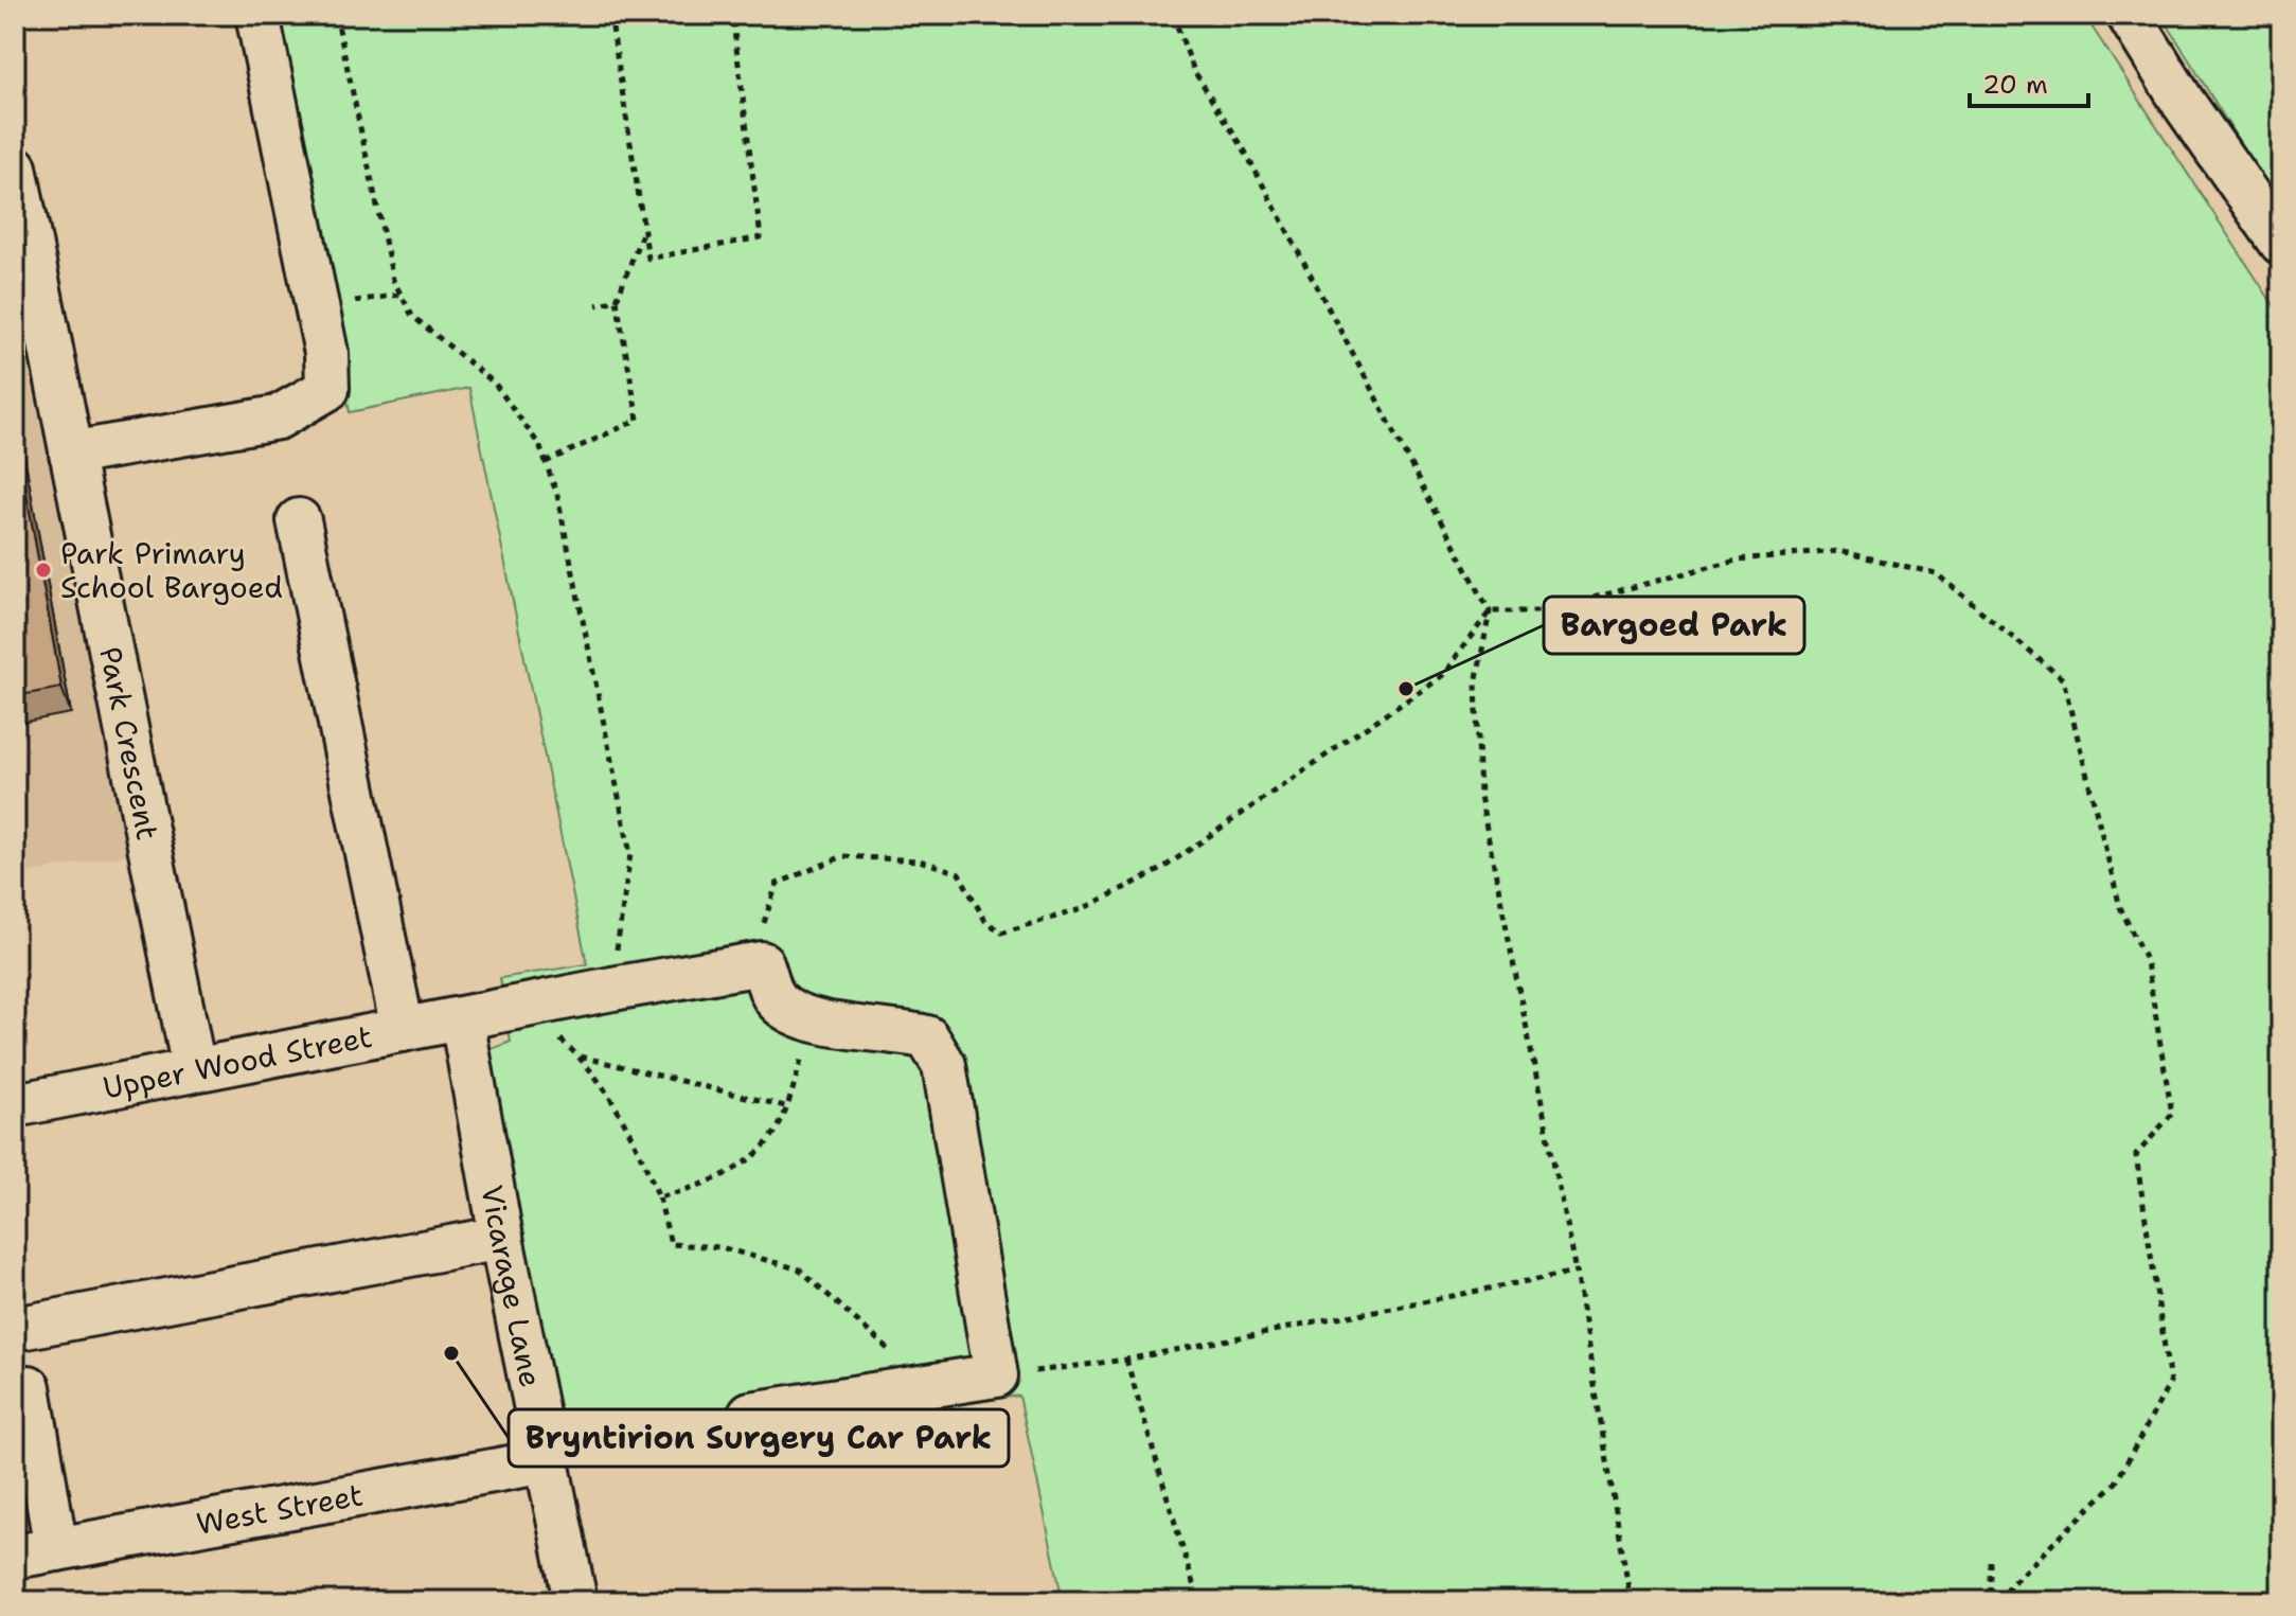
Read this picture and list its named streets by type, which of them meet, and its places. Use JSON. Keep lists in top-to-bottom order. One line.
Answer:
{"streets":{"street":["Park Crescent","Upper Wood Street","Vicarage Lane","West Street"]},"crossings":[["Park Crescent","Upper Wood Street"],["Upper Wood Street","Vicarage Lane"],["Vicarage Lane","West Street"]],"places":["Park Primary School Bargoed","Bargoed Park","Bryntirion Surgery Car Park"],"scale_bar":"20 m"}
